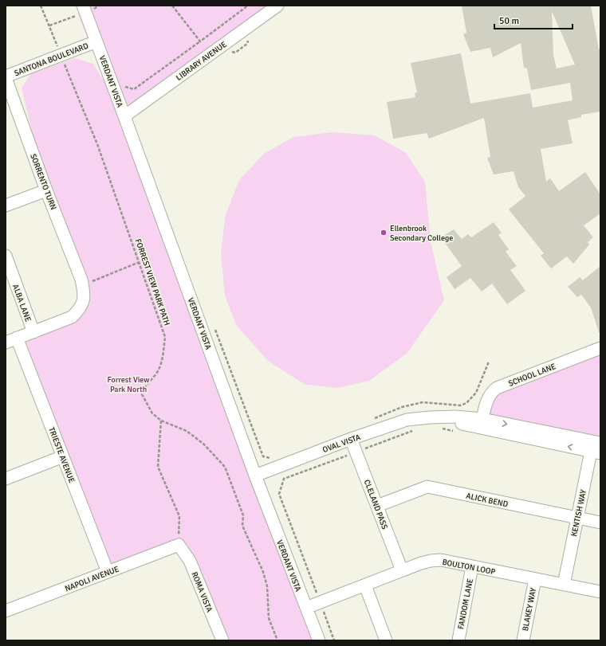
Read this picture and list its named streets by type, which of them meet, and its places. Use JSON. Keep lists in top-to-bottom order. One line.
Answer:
{"streets":{"street":["SANTONA BOULEVARD","LIBRARY AVENUE","VERDANT VISTA","SORRENTO TURN","ALBA LANE","SCHOOL LANE","OVAL VISTA","TRIESTE AVENUE","ALICK BEND","CLELAND PASS","KENTISH WAY","BOULTON LOOP","NAPOLI AVENUE","ROMA VISTA","FANDOM LANE","BLAKEY WAY"],"path":["FORREST VIEW PARK PATH"]},"crossings":[["SANTONA BOULEVARD","VERDANT VISTA"],["SANTONA BOULEVARD","SORRENTO TURN"],["SANTONA BOULEVARD","FORREST VIEW PARK PATH"],["LIBRARY AVENUE","VERDANT VISTA"],["VERDANT VISTA","OVAL VISTA"],["VERDANT VISTA","BOULTON LOOP"],["SORRENTO TURN","ALBA LANE"],["SORRENTO TURN","TRIESTE AVENUE"],["SCHOOL LANE","OVAL VISTA"],["OVAL VISTA","CLELAND PASS"],["OVAL VISTA","KENTISH WAY"],["TRIESTE AVENUE","NAPOLI AVENUE"],["ALICK BEND","CLELAND PASS"],["ALICK BEND","KENTISH WAY"],["CLELAND PASS","BOULTON LOOP"],["KENTISH WAY","BOULTON LOOP"],["BOULTON LOOP","FANDOM LANE"],["BOULTON LOOP","BLAKEY WAY"],["NAPOLI AVENUE","ROMA VISTA"]],"parks":["Forrest View Park North"],"places":["Ellenbrook Secondary College"],"scale_bar":"50 m"}
